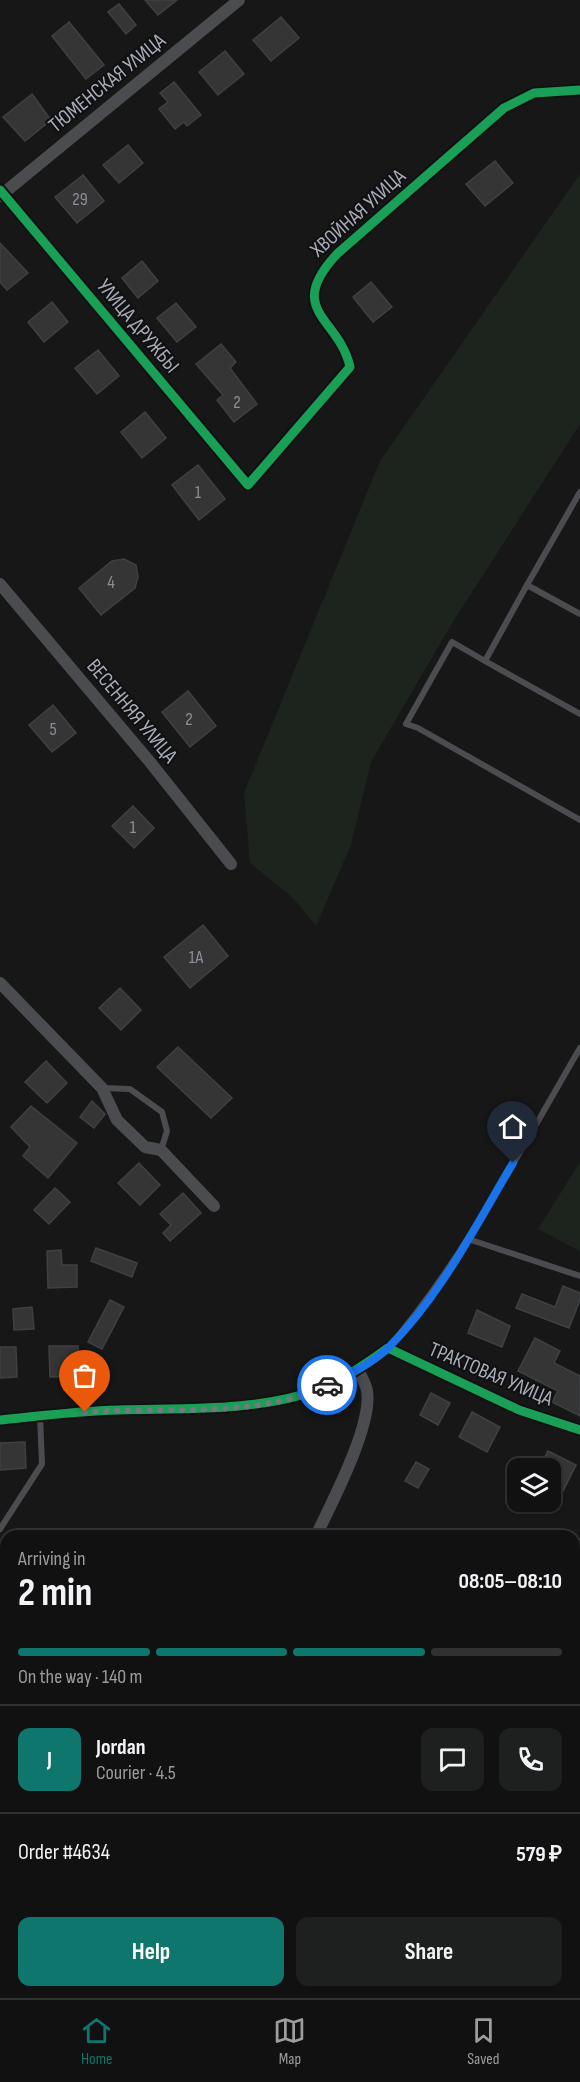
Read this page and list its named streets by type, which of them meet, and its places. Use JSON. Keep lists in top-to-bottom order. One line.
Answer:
{"streets":{"street":["ТЮМЕНСКАЯ УЛИЦА","ХВОЙНАЯ УЛИЦА","УЛИЦА ДРУЖБЫ","ВЕСЕННЯЯ УЛИЦА","ТРАКТОВАЯ УЛИЦА"]},"crossings":[["ТЮМЕНСКАЯ УЛИЦА","УЛИЦА ДРУЖБЫ"],["ХВОЙНАЯ УЛИЦА","УЛИЦА ДРУЖБЫ"]],"house_numbers":["29","2","1","4","2","5","1","1А"],"page":{"heading":["2 min","Arriving in","08:05–08:10"],"panel":["Jordan","Courier · 4.5","Order #4634","579 ₽"],"bar":"On the way · 140 m","round":"J","buttons":["Help","Share"],"tabs":["Home","Map","Saved"]}}
